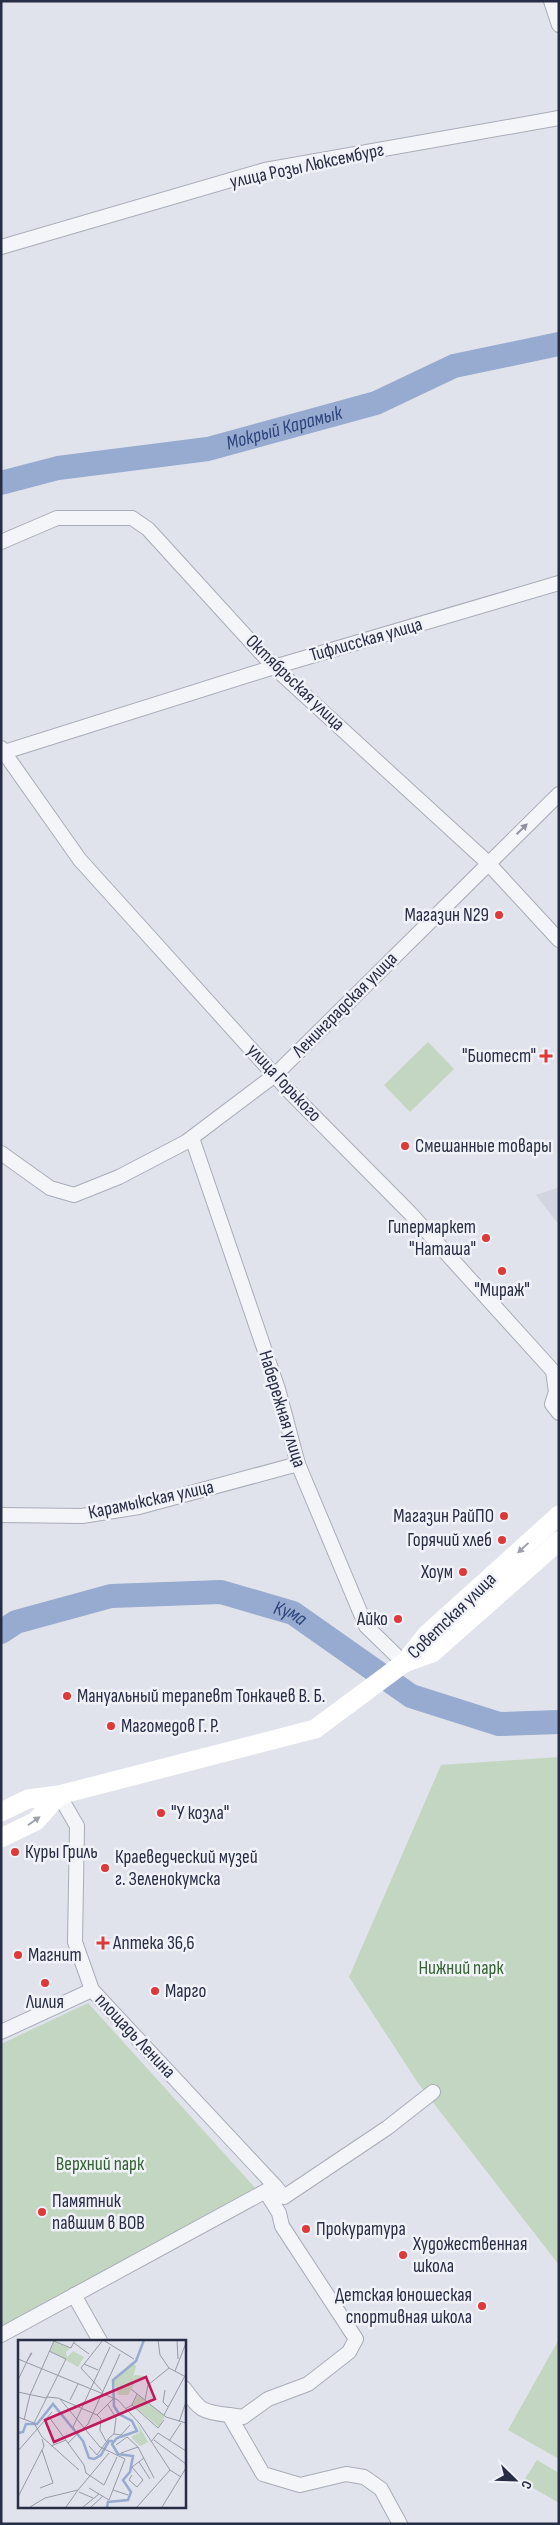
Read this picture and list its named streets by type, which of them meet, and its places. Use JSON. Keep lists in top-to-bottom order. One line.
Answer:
{"streets":{"street":["улица Розы Люксембург","Тифлисская улица","Октябрьская улица","Ленинградская улица","улица Горького","Набережная улица","Карамыкская улица","Советская улица","площадь Ленина"]},"crossings":[["Тифлисская улица","Октябрьская улица"],["Тифлисская улица","улица Горького"],["Октябрьская улица","Ленинградская улица"],["Ленинградская улица","улица Горького"],["Ленинградская улица","Набережная улица"],["Набережная улица","Карамыкская улица"],["Набережная улица","Советская улица"]],"water":["Мокрый Карамык","Кума"],"parks":["Нижний парк","Верхний парк"],"places":{"other":["Магазин N29","Смешанные товары","Гипермаркет \"Наташа\"","\"Мираж\"","Магазин РайПО","Горячий хлеб","Хоум","Айко","Мануальный терапевт Тонкачев В. Б.","Магомедов Г. Р.","\"У козла\"","Куры Гриль","Краеведческий музей г. Зеленокумска","Магнит","Лилия","Марго","Памятник павшим в ВОВ","Прокуратура","Художественная школа","Детская юношеская спортивная школа"],"health":["\"Биотест\"","Аптека 36,6"]},"north":"bottom right"}
